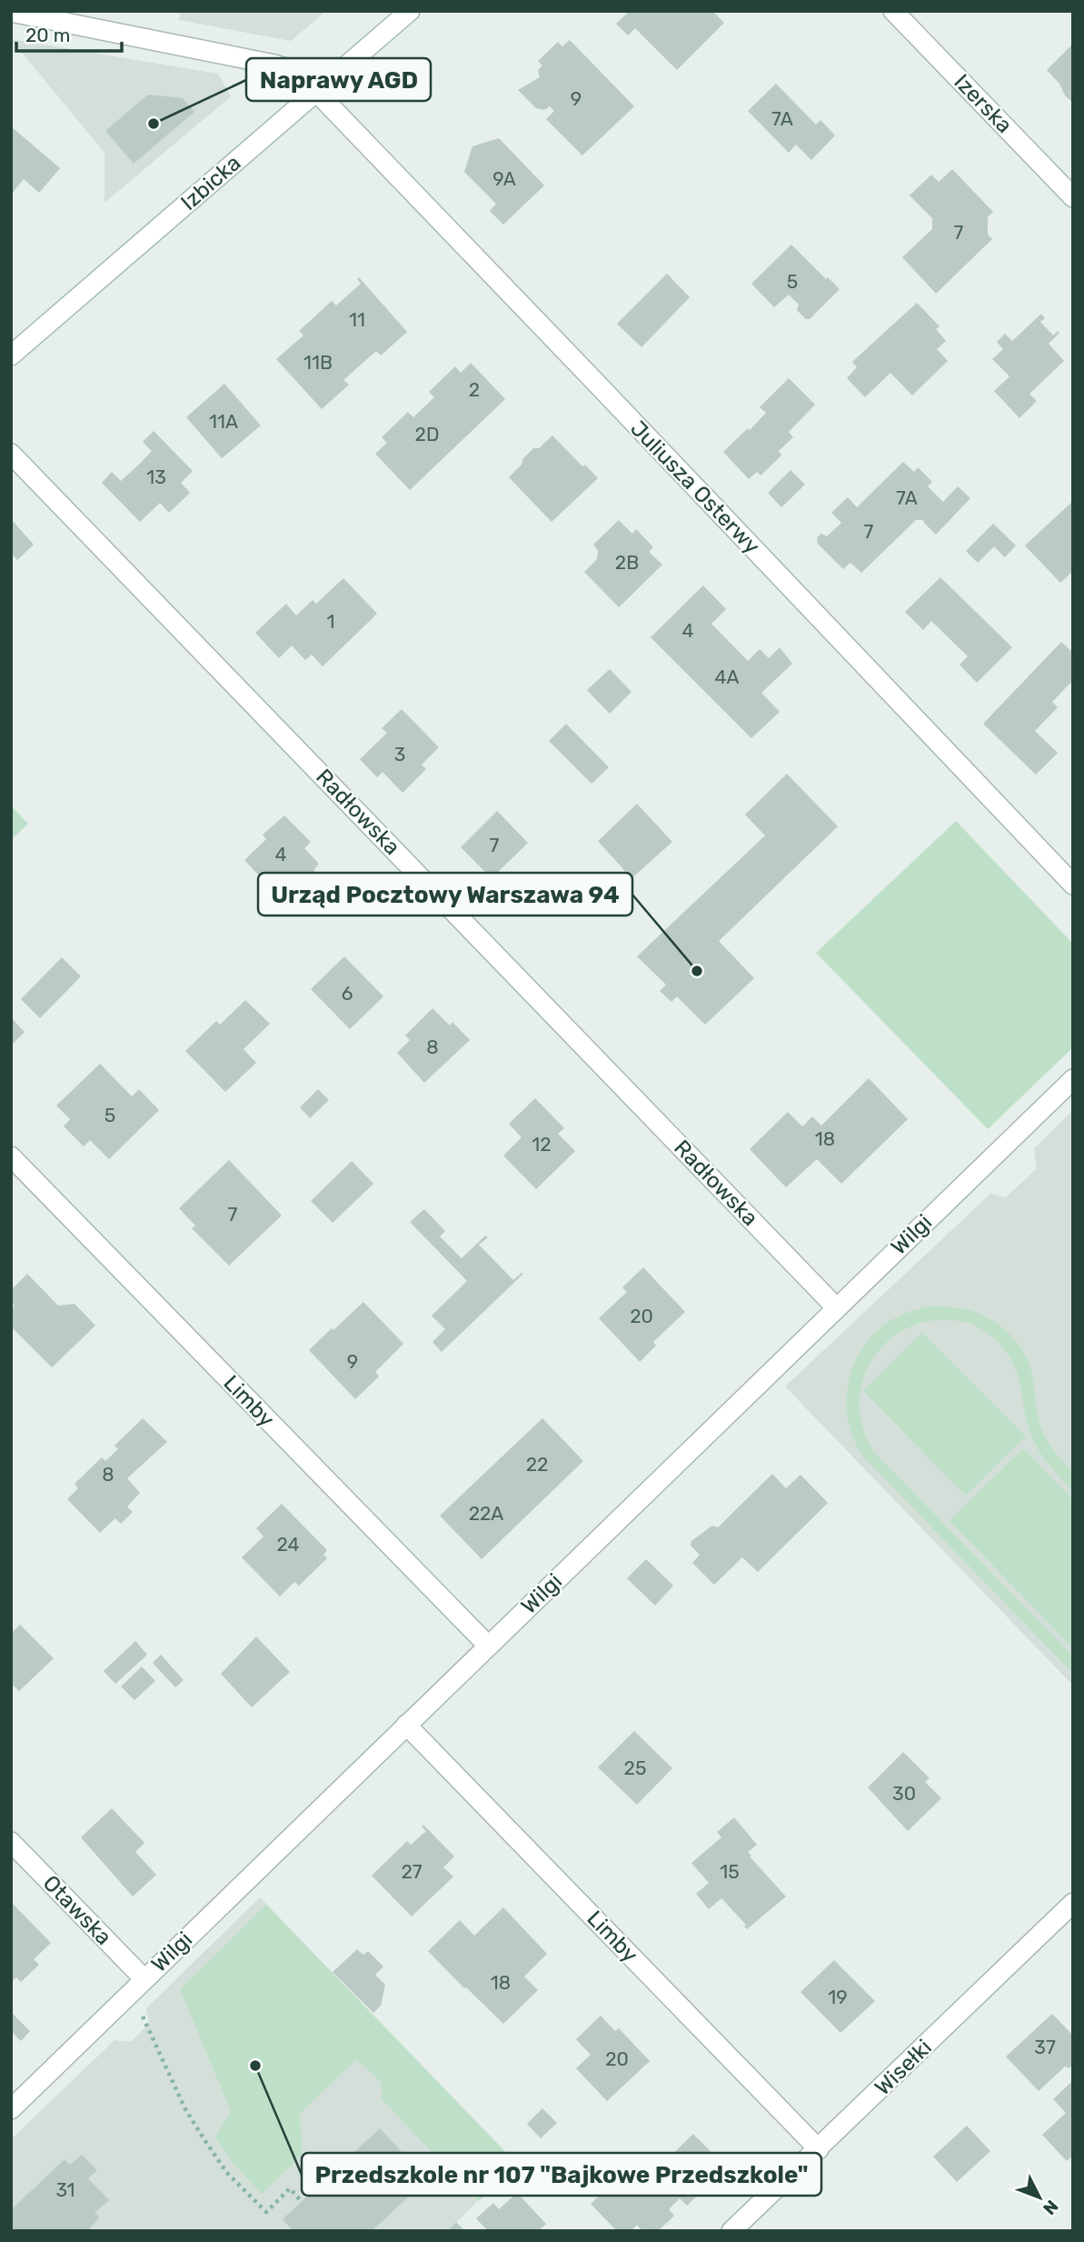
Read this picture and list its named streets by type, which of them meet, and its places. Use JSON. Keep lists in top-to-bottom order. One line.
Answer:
{"streets":{"street":["Izerska","Izbicka","Juliusza Osterwy","Radłowska","Wilgi","Limby","Otawska","Wisełki"]},"crossings":[["Izbicka","Juliusza Osterwy"],["Radłowska","Wilgi"],["Wilgi","Limby"],["Wilgi","Otawska"],["Limby","Wisełki"]],"places":["Naprawy AGD","Urząd Pocztowy Warszawa 94","Przedszkole nr 107 \"Bajkowe Przedszkole\""],"house_numbers":["9","7A","9A","7","5","11","11B","2","11A","2D","13","7A","7","2B","1","4","4A","3","7","4","6","8","5","18","12","7","20","9","22","8","22A","24","25","30","27","15","18","19","37","20","31"],"scale_bar":"20 m","north":"bottom right"}
